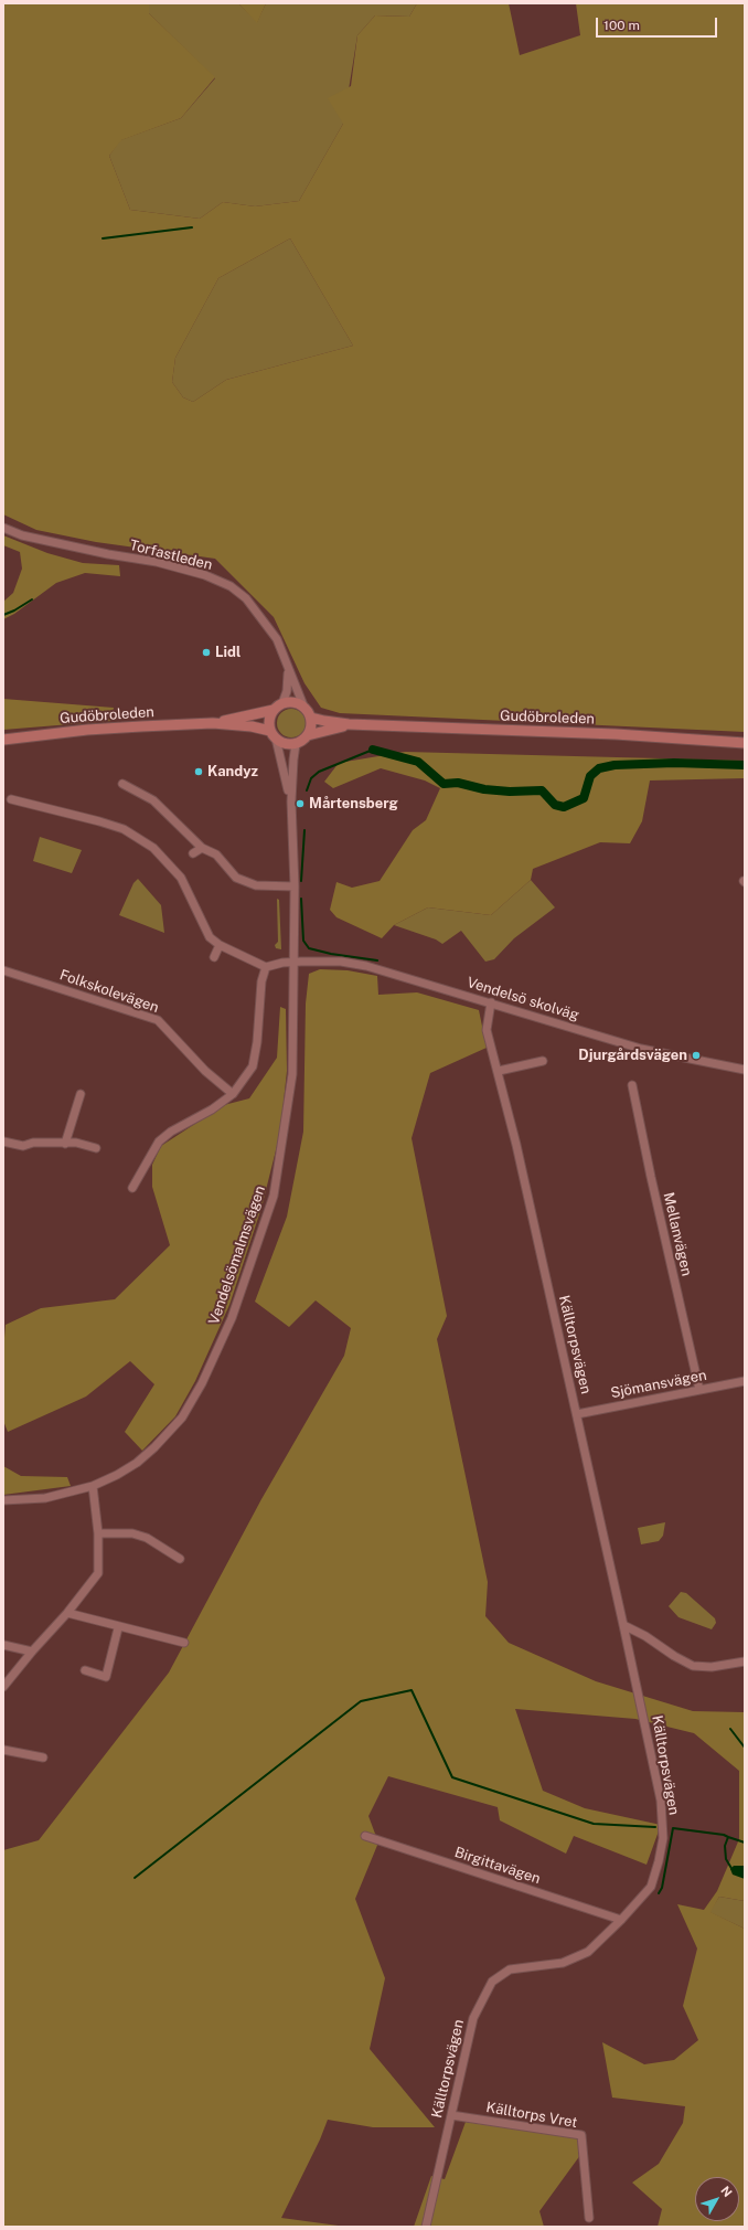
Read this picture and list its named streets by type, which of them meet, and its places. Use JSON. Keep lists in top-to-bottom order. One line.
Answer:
{"streets":{"main road":["Gudöbroleden"],"street":["Torfastleden","Folkskolevägen","Vendelsö skolväg","Mellanvägen","Vendelsömalmsvägen","Källtorpsvägen","Sjömansvägen","Birgittavägen","Källtorps Vret"]},"crossings":[["Torfastleden","Gudöbroleden"],["Torfastleden","Vendelsömalmsvägen"],["Gudöbroleden","Vendelsömalmsvägen"],["Vendelsö skolväg","Vendelsömalmsvägen"],["Vendelsö skolväg","Källtorpsvägen"],["Mellanvägen","Sjömansvägen"],["Källtorpsvägen","Sjömansvägen"],["Källtorpsvägen","Birgittavägen"],["Källtorpsvägen","Källtorps Vret"]],"places":["Lidl","Kandyz","Mårtensberg","Djurgårdsvägen"],"scale_bar":"100 m","north":"top right"}
